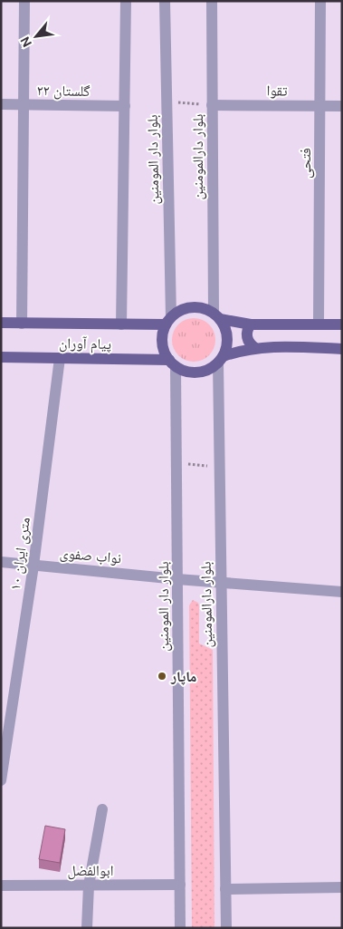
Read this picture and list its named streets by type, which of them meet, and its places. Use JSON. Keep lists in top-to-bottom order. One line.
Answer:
{"streets":{"main road":["پیام آوران"],"street":["گلستان ۲۲","تقوا","بلوار دارالمومنین","بلوار دار المومنین","فتحی","۱۰ متری ایران","نواب صفوی","ابوالفضل"]},"crossings":[["تقوا","بلوار دارالمومنین"],["تقوا","فتحی"],["بلوار دارالمومنین","بلوار دار المومنین"],["بلوار دارالمومنین","پیام آوران"],["بلوار دارالمومنین","نواب صفوی"],["بلوار دار المومنین","پیام آوران"],["بلوار دار المومنین","نواب صفوی"],["بلوار دار المومنین","ابوالفضل"],["پیام آوران","۱۰ متری ایران"],["۱۰ متری ایران","نواب صفوی"]],"places":["ماپار"],"north":"bottom left"}
